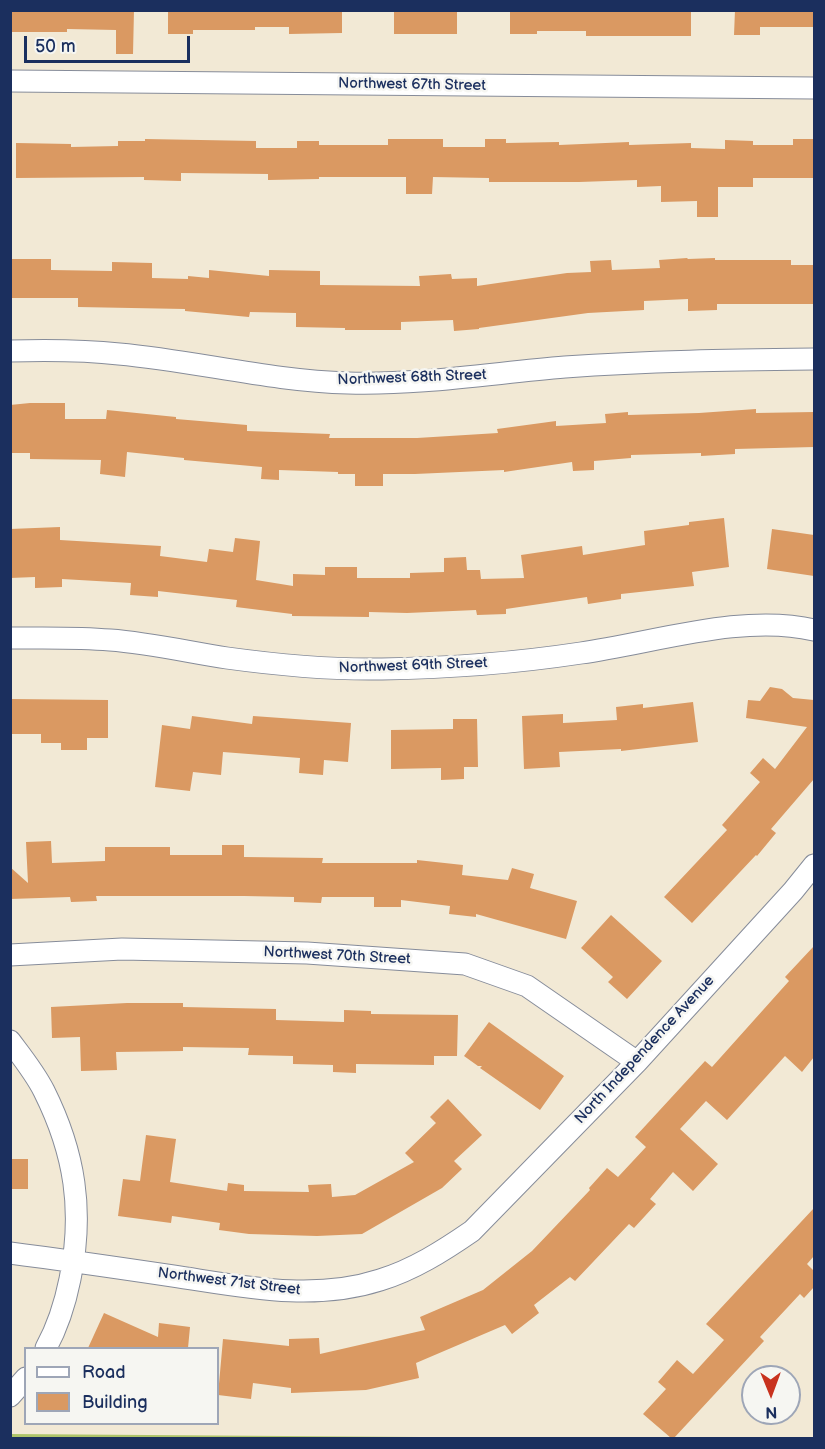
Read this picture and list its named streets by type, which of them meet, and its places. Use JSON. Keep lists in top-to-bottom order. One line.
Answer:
{"streets":{"street":["Northwest 67th Street","Northwest 68th Street","Northwest 69th Street","Northwest 70th Street","North Independence Avenue","Northwest 71st Street"]},"crossings":[["Northwest 70th Street","North Independence Avenue"],["North Independence Avenue","Northwest 71st Street"]],"legend":["Road","Building"],"scale_bar":"50 m","north":"bottom"}
